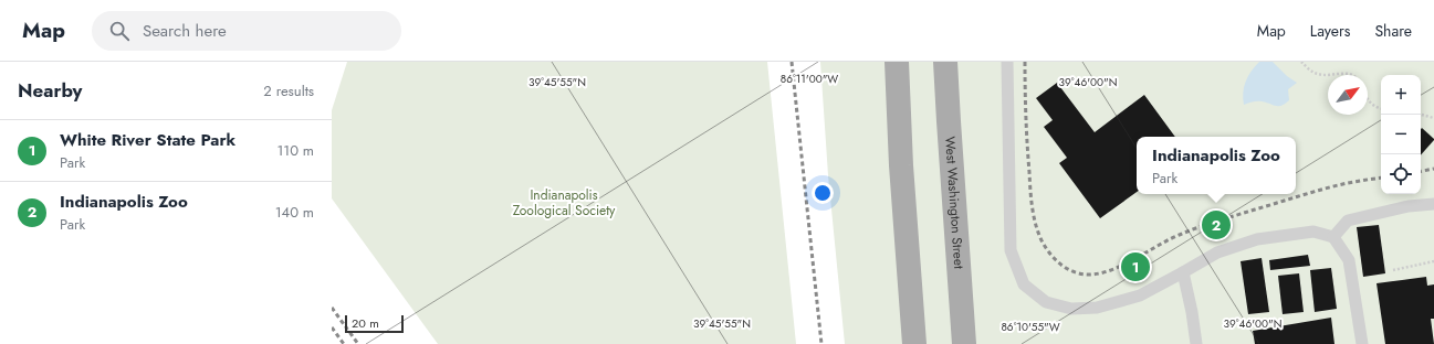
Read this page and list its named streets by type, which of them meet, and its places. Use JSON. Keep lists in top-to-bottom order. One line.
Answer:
{"streets":{"main road":["West Washington Street"]},"parks":["Indianapolis Zoological Society"],"scale_bar":"20 m","north":"top right","page":{"header":"Map","search":"Search here","nav":["Map","Layers","Share"],"heading":["Nearby","2 results"],"map_buttons":["+","−"],"list":[{"mark":"1","name":"White River State Park","note":"Park","value":"110 m"},{"mark":"2","name":"Indianapolis Zoo","note":"Park","value":"140 m"}],"popup":["Indianapolis Zoo","Park"],"pins":["2","1"],"scale":"20 m"},"coordinates":["86°11'00\"W","39°45'55\"N","39°46'00\"N","86°10'55\"W"]}
